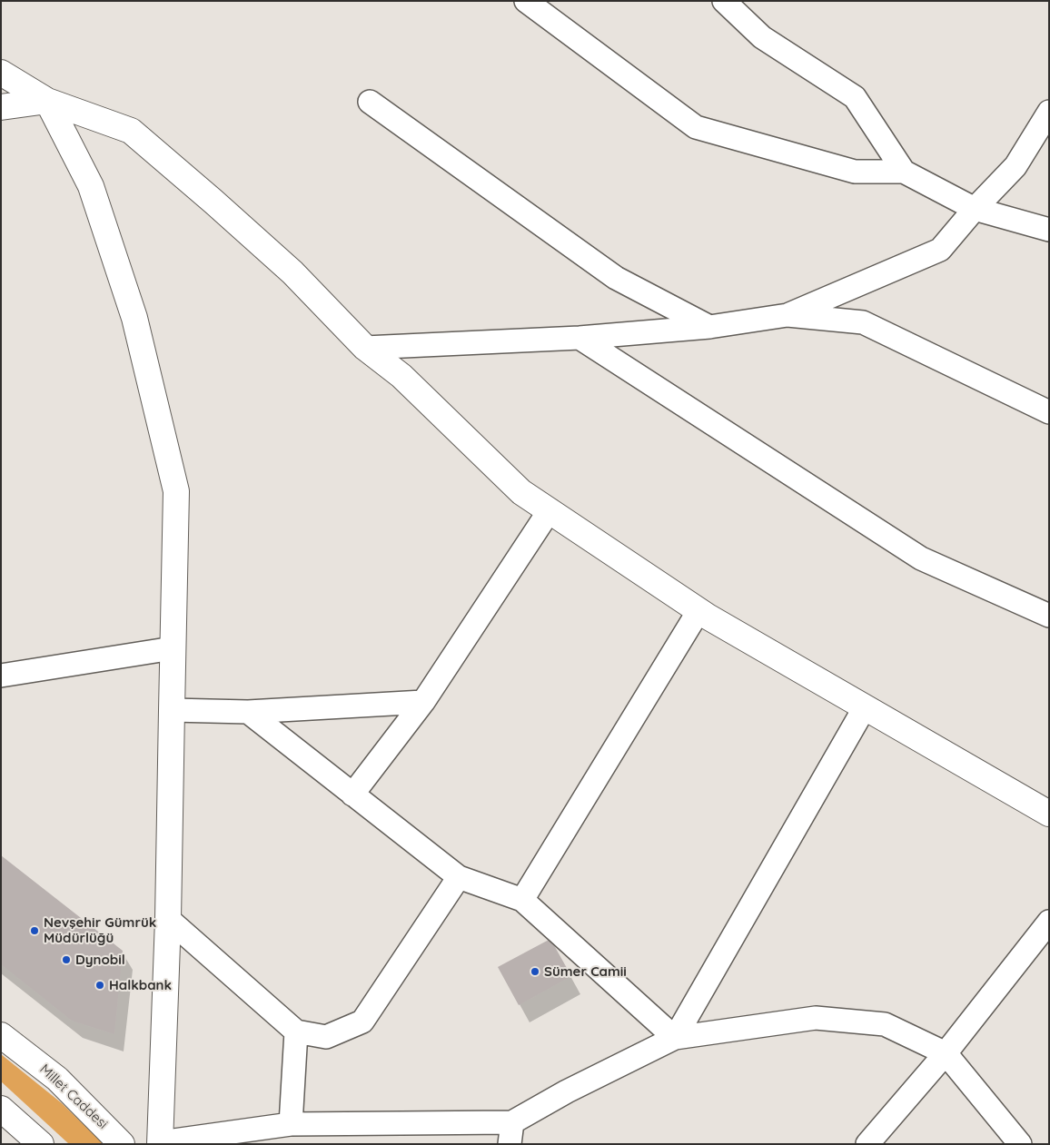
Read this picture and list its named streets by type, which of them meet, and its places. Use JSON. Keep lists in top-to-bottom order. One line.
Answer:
{"streets":{"main road":["Millet Caddesi"]},"places":["Nevşehir Gümrük Müdürlüğü","Dynobil","Sümer Camii","Halkbank"]}
